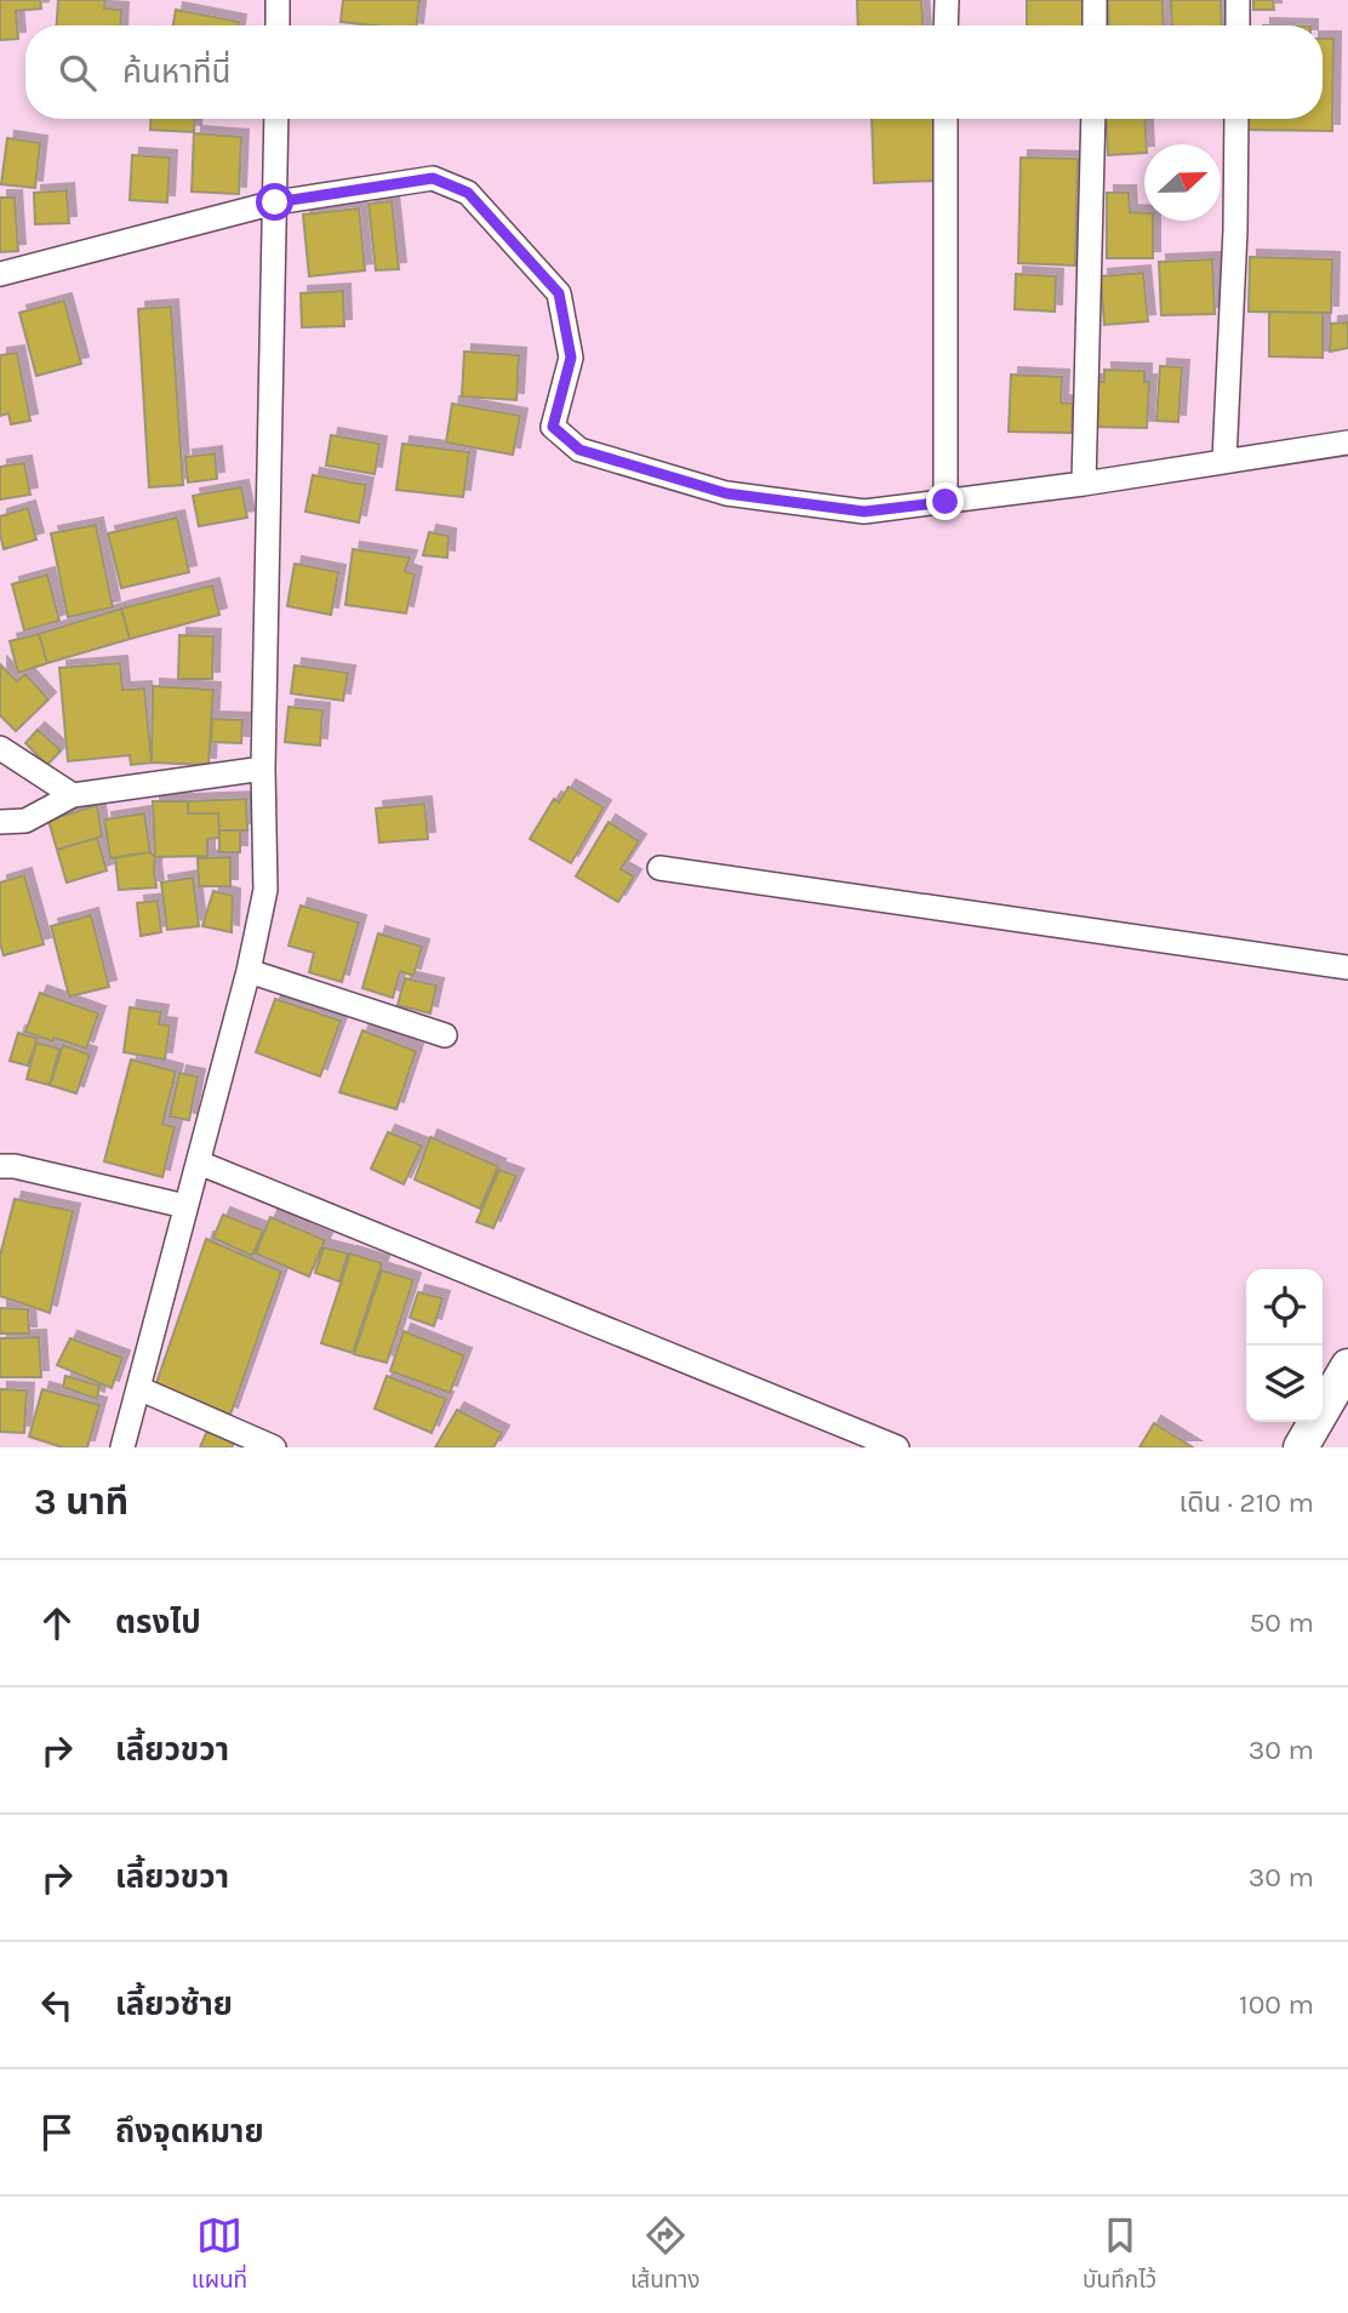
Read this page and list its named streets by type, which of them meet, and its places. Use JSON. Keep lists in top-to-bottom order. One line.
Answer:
{"north":"right","page":{"search":"ค้นหาที่นี่","heading":["3 นาที","เดิน · 210 m"],"list":[["ตรงไป","50 m"],["เลี้ยวขวา","30 m"],["เลี้ยวขวา","30 m"],["เลี้ยวซ้าย","100 m"],"ถึงจุดหมาย"],"nav":["แผนที่","เส้นทาง","บันทึกไว้"]}}
